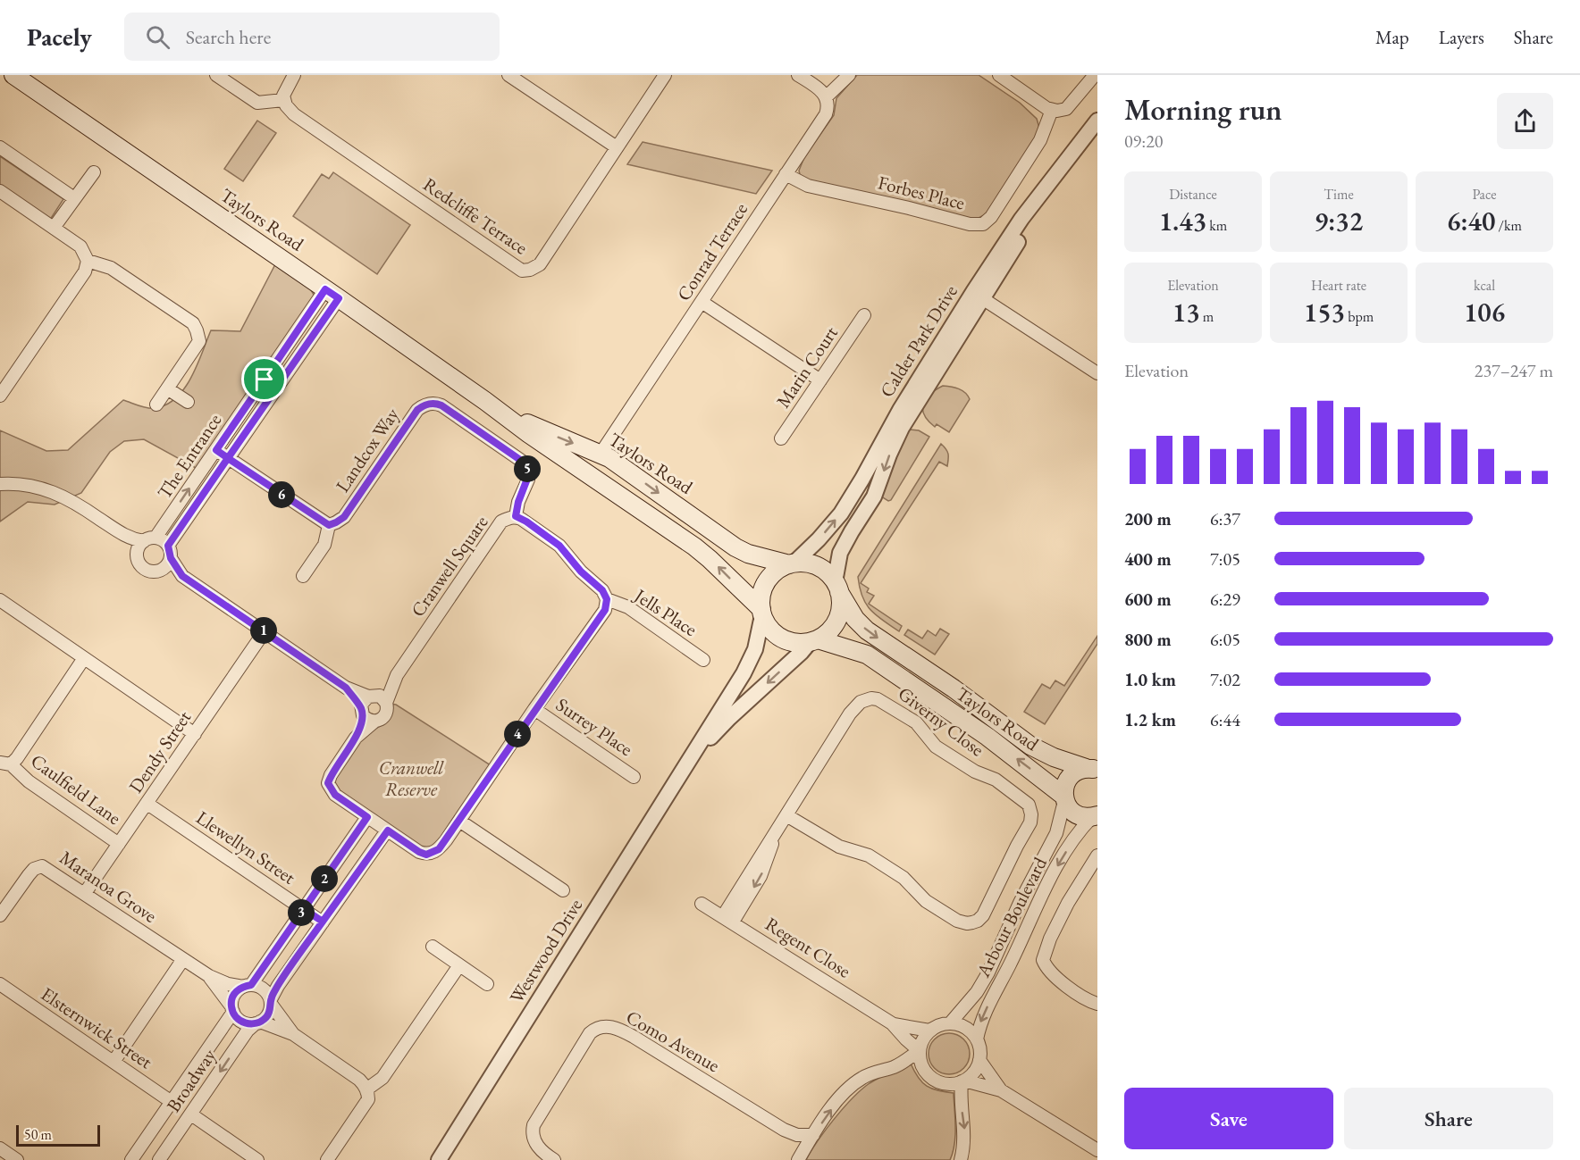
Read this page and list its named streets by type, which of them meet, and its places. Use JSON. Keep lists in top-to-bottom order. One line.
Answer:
{"streets":{"main road":["Taylors Road"],"street":["Forbes Place","Redcliffe Terrace","Conrad Terrace","Calder Park Drive","Marin Court","Landcox Way","The Entrance","Cranwell Square","Jells Place","Giverny Close","Surrey Place","Dendy Street","Caulfield Lane","Llewellyn Street","Maranoa Grove","Arbour Boulevard","Regent Close","Westwood Drive","Elsternwick Street","Como Avenue","Broadway"]},"crossings":[["Forbes Place","Conrad Terrace"],["Taylors Road","Conrad Terrace"],["Taylors Road","Calder Park Drive"],["Taylors Road","The Entrance"],["Taylors Road","Arbour Boulevard"],["Taylors Road","Westwood Drive"],["Calder Park Drive","Westwood Drive"],["Landcox Way","Cranwell Square"],["Cranwell Square","Jells Place"],["Giverny Close","Regent Close"],["Dendy Street","Caulfield Lane"],["Dendy Street","Llewellyn Street"],["Dendy Street","Maranoa Grove"],["Maranoa Grove","Broadway"],["Arbour Boulevard","Regent Close"],["Elsternwick Street","Broadway"]],"parks":["Cranwell Reserve"],"scale_bar":"50 m","page":{"header":"Pacely","search":"Search here","nav":["Map","Layers","Share"],"heading":["Morning run","09:20"],"stats":[["Distance","1.43 km"],["Time","9:32"],["Pace","6:40 /km"],["Elevation","13 m"],["Heart rate","153 bpm"],["kcal","106"]],"chart":["Elevation","237–247 m"],"pins":["5","6","1","4","2","3"],"list":[{"name":"200 m","note":"6:37"},{"name":"400 m","note":"7:05"},{"name":"600 m","note":"6:29"},{"name":"800 m","note":"6:05"},{"name":"1.0 km","note":"7:02"},{"name":"1.2 km","note":"6:44"}],"buttons":["Save","Share"],"scale":"50 m"}}
